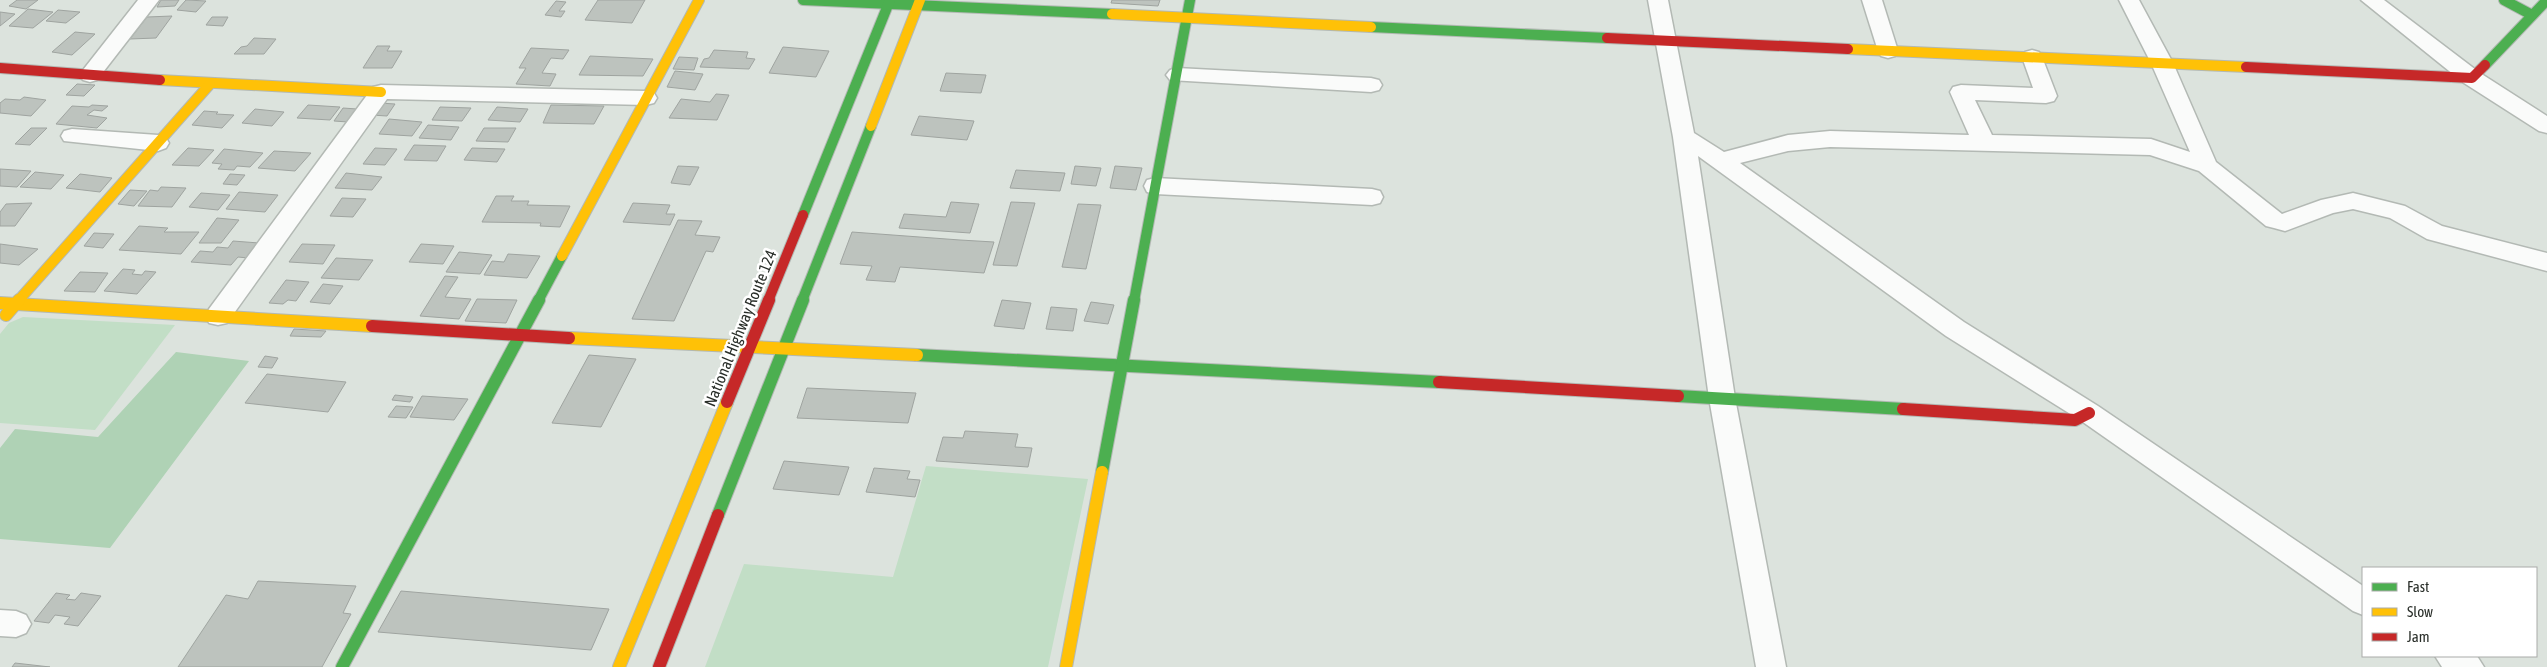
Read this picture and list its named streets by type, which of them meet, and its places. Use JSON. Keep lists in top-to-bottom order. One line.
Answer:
{"streets":{"main road":["National Highway Route 124"]},"legend":["Fast","Slow","Jam"]}
